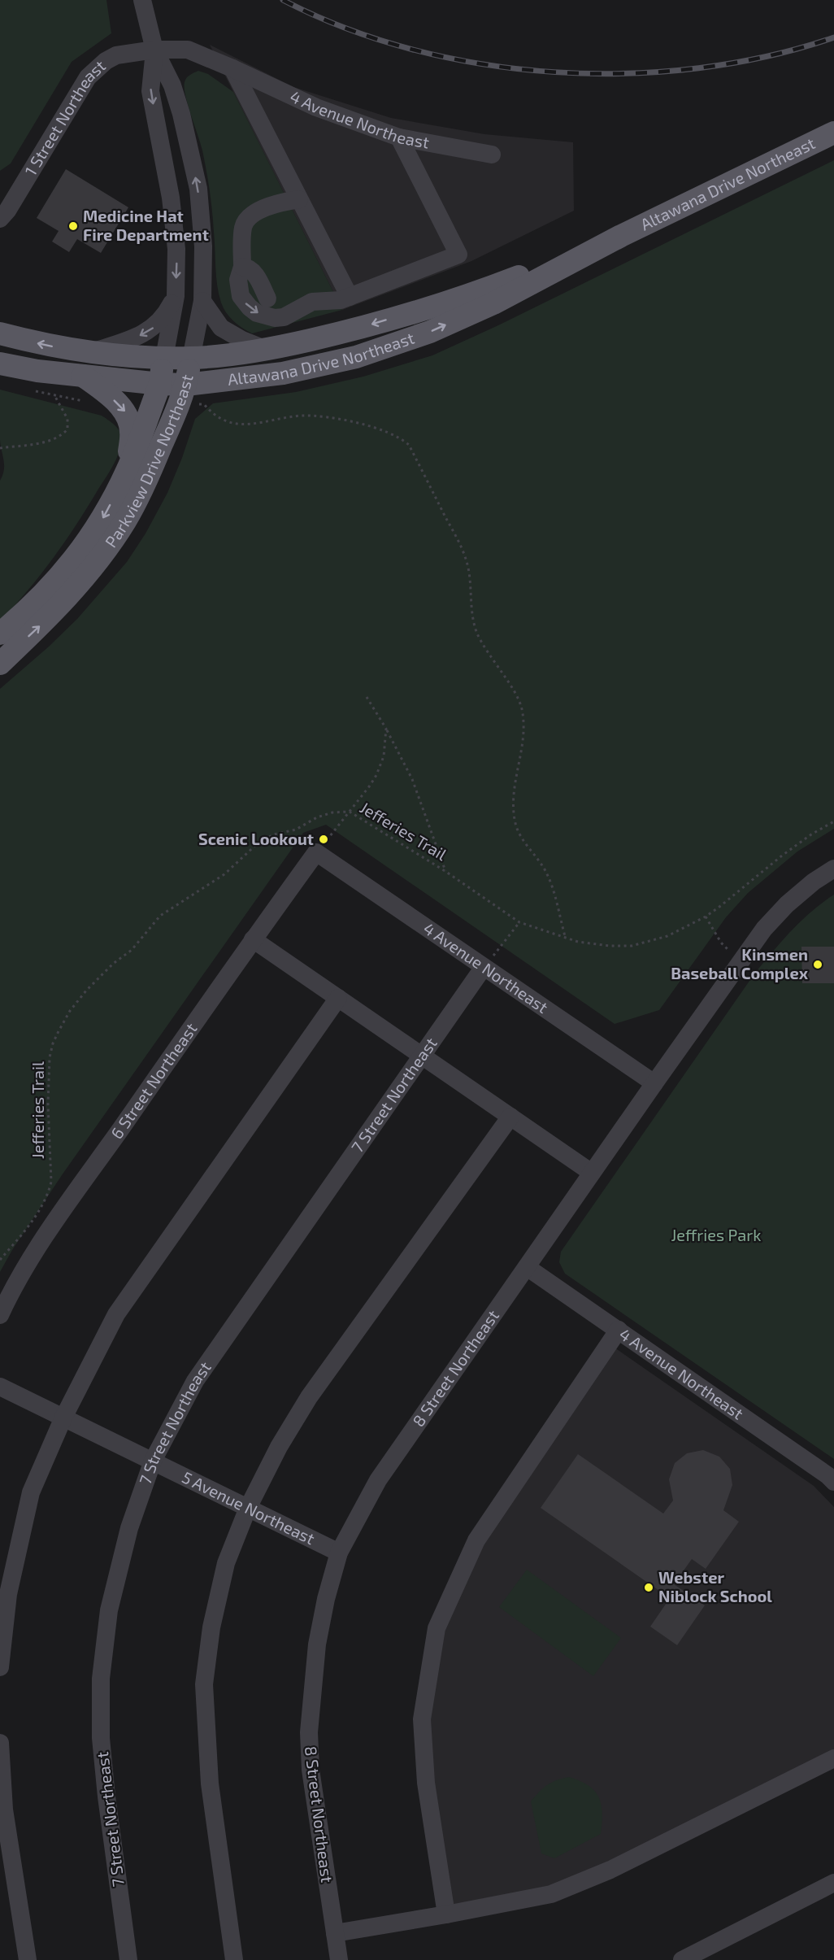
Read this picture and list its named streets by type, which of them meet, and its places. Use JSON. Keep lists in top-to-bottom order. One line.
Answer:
{"streets":{"main road":["Altawana Drive Northeast","Parkview Drive Northeast"],"street":["4 Avenue Northeast","1 Street Northeast","6 Street Northeast","7 Street Northeast","8 Street Northeast","5 Avenue Northeast"],"path":["Jefferies Trail"]},"crossings":[["4 Avenue Northeast","1 Street Northeast"],["4 Avenue Northeast","Parkview Drive Northeast"],["4 Avenue Northeast","6 Street Northeast"],["4 Avenue Northeast","7 Street Northeast"],["4 Avenue Northeast","8 Street Northeast"],["1 Street Northeast","Parkview Drive Northeast"],["Altawana Drive Northeast","Parkview Drive Northeast"],["7 Street Northeast","5 Avenue Northeast"],["8 Street Northeast","5 Avenue Northeast"]],"parks":["Jeffries Park"],"places":["Medicine Hat Fire Department","Scenic Lookout","Kinsmen Baseball Complex","Webster Niblock School"]}
